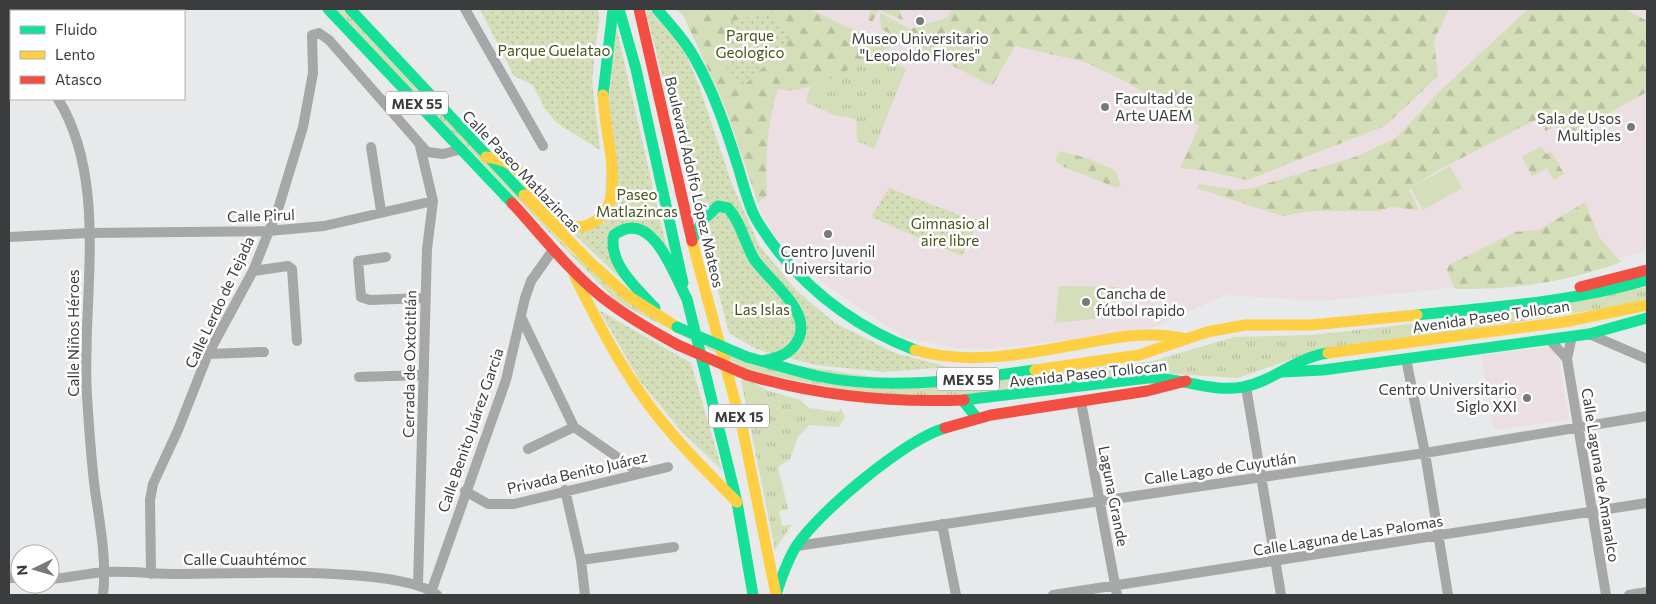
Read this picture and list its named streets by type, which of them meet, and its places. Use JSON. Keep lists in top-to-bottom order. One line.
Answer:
{"streets":{"main road":["MEX 55","Calle Paseo Matlazincas","Boulevard Adolfo López Mateos","Avenida Paseo Tollocan","MEX 15"],"street":["Calle Pirul","Calle Lerdo de Tejada","Calle Niños Héroes","Cerrada de Oxtotitlán","Calle Benito Juárez Garcia","Calle Lago de Cuyutlán","Privada Benito Juárez","Calle Laguna de Amanalco","Laguna Grande","Calle Laguna de Las Palomas","Calle Cuauhtémoc"]},"crossings":[["Calle Paseo Matlazincas","Calle Lerdo de Tejada"],["Calle Paseo Matlazincas","Avenida Paseo Tollocan"],["Calle Paseo Matlazincas","Calle Benito Juárez Garcia"],["Calle Pirul","Calle Lerdo de Tejada"],["Calle Pirul","Calle Niños Héroes"],["Calle Pirul","Cerrada de Oxtotitlán"],["Calle Lerdo de Tejada","Cerrada de Oxtotitlán"],["Calle Lerdo de Tejada","Calle Cuauhtémoc"],["Avenida Paseo Tollocan","Calle Laguna de Amanalco"],["Calle Niños Héroes","Calle Cuauhtémoc"],["Cerrada de Oxtotitlán","Calle Cuauhtémoc"],["Calle Benito Juárez Garcia","Privada Benito Juárez"],["Calle Benito Juárez Garcia","Calle Cuauhtémoc"],["Calle Lago de Cuyutlán","Calle Laguna de Amanalco"],["Calle Lago de Cuyutlán","Laguna Grande"],["Calle Laguna de Amanalco","Calle Laguna de Las Palomas"],["Laguna Grande","Calle Laguna de Las Palomas"]],"parks":["Parque Geologico","Parque Guelatao","Paseo Matlazincas","Gimnasio al aire libre","Las Islas"],"places":["Museo Universitario \"Leopoldo Flores\"","Facultad de Arte UAEM","Sala de Usos Multiples","Centro Juvenil Universitario","Cancha de fútbol rapido","Centro Universitario Siglo XXI"],"legend":["Fluido","Lento","Atasco"],"north":"left"}
